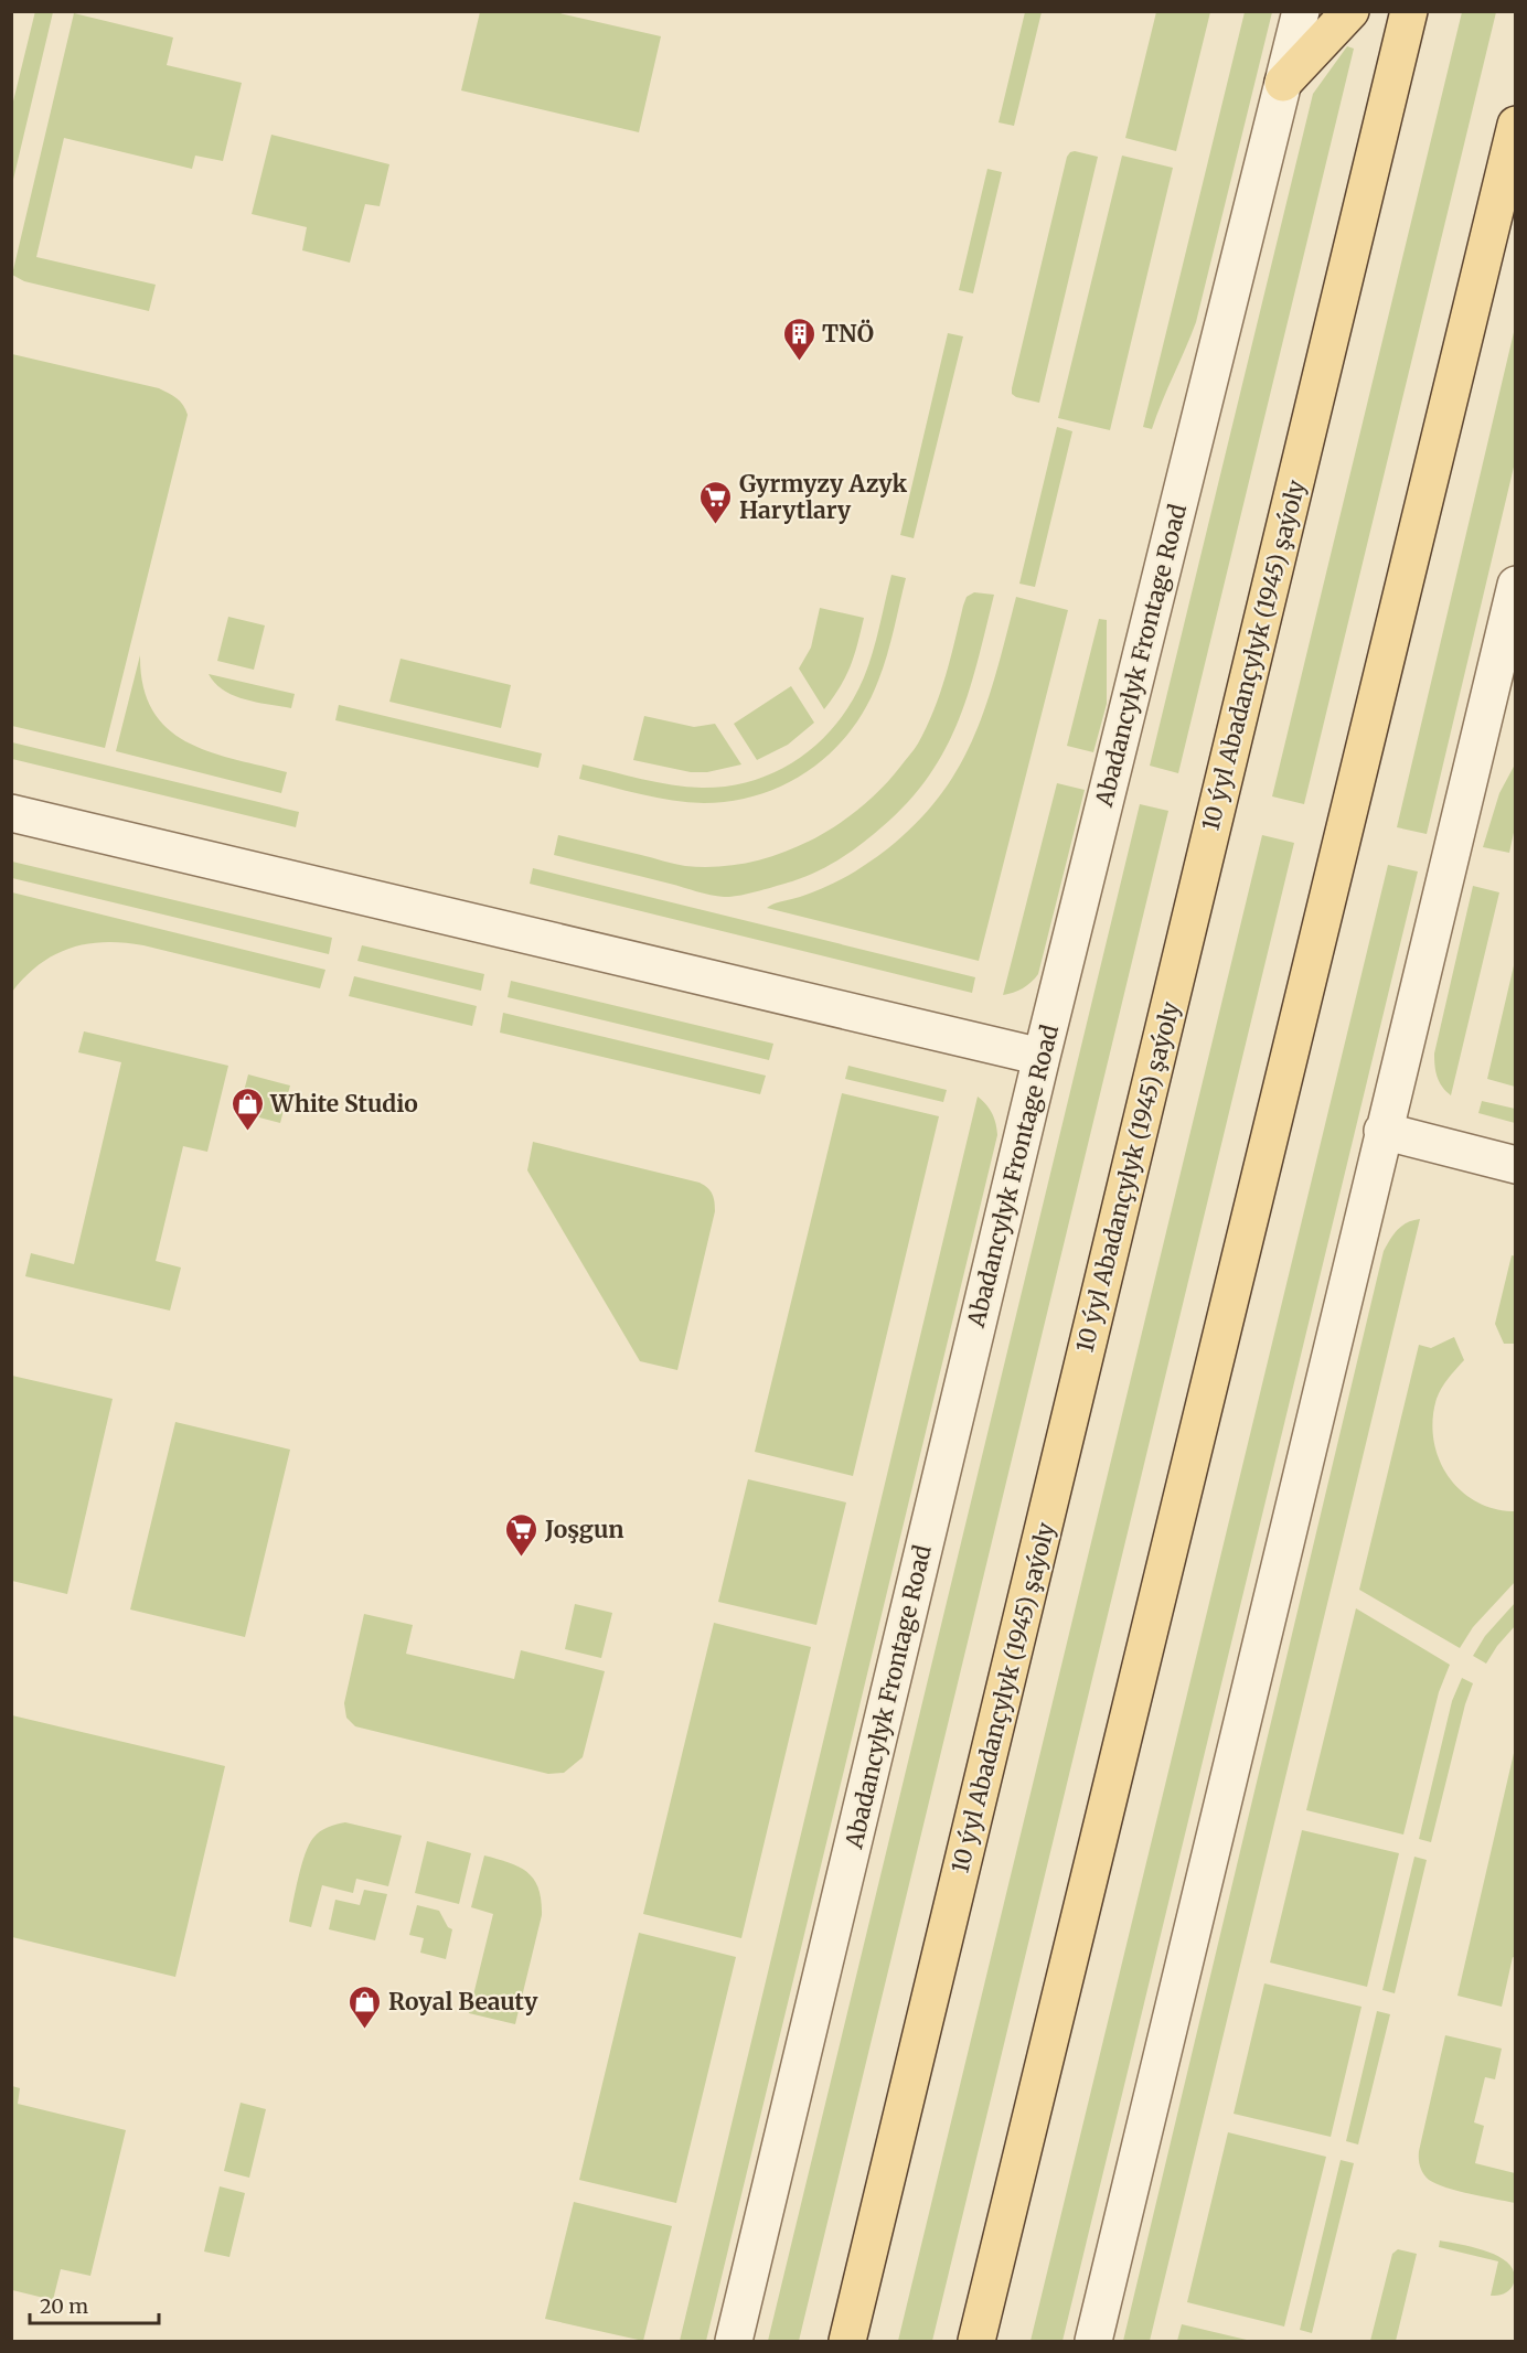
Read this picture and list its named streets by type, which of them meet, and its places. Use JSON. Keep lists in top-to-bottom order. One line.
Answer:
{"streets":{"main road":["10 ýyl Abadançylyk (1945) şaýoly"],"street":["Abadancylyk Frontage Road"]},"places":{"building":["TNÖ"],"supermarket":["Gyrmyzy Azyk Harytlary","Joşgun"],"shop":["White Studio","Royal Beauty"]},"scale_bar":"20 m"}
